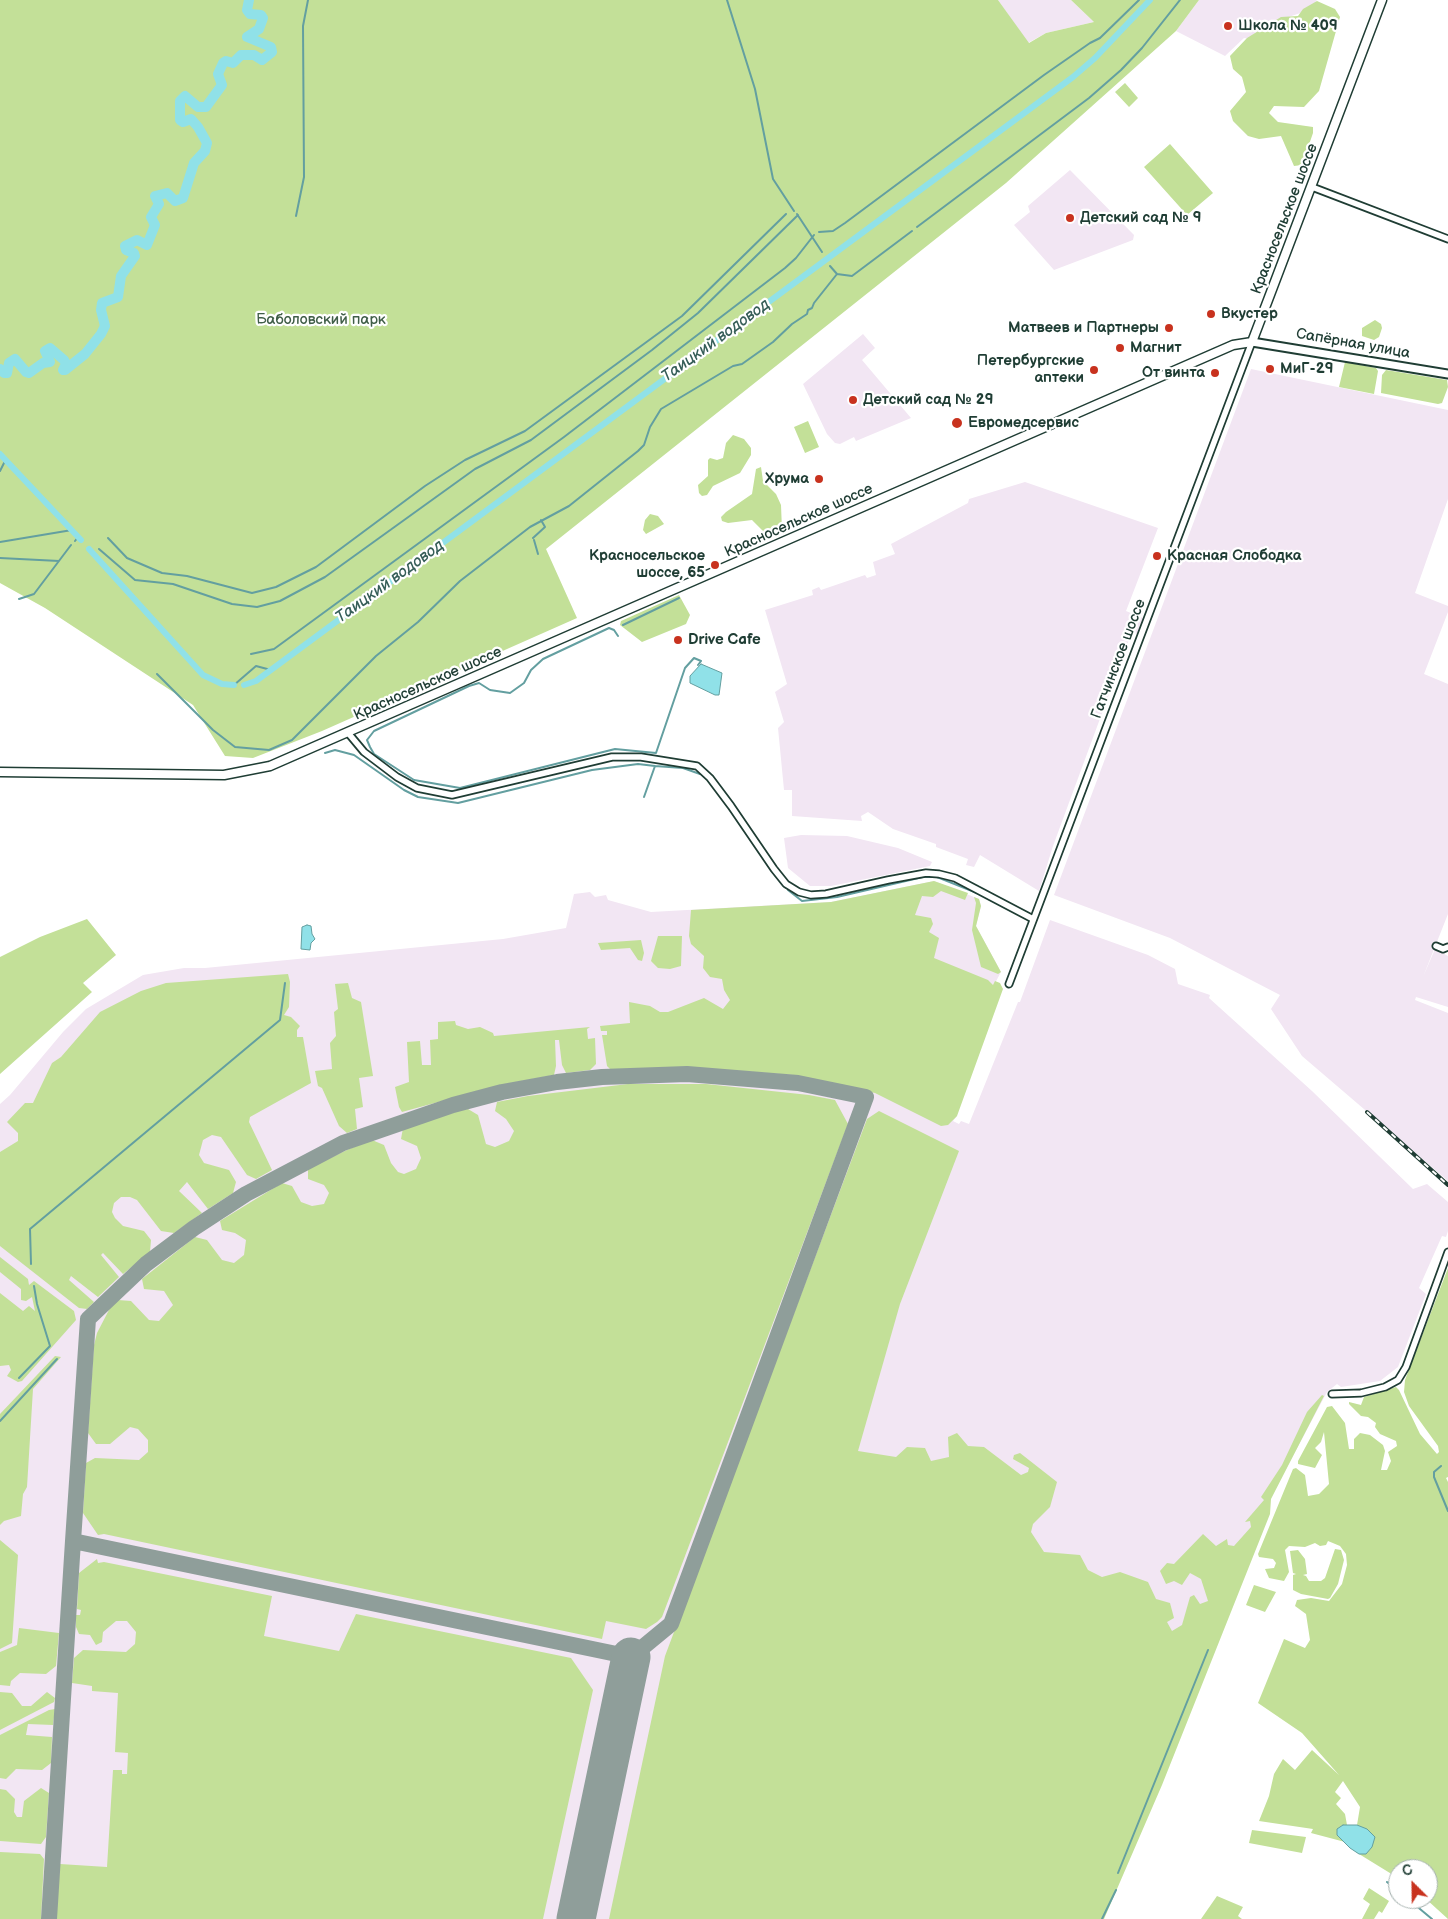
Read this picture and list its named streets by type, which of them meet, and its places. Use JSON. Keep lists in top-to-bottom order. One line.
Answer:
{"streets":{"main road":["Красносельское шоссе"],"street":["Сапёрная улица","Гатчинское шоссе"]},"crossings":[["Красносельское шоссе","Сапёрная улица"],["Красносельское шоссе","Гатчинское шоссе"],["Сапёрная улица","Гатчинское шоссе"]],"water":["Таицкий водовод"],"parks":["Баболовский парк"],"places":["Школа № 409","Детский сад № 9","Вкустер","Матвеев и Партнеры","Магнит","МиГ-29","Петербургские аптеки","От винта","Детский сад № 29","Евромедсервис","Хрума","Красная Слободка","Красносельское шоссе, 65","Drive Cafe"],"north":"top left"}
